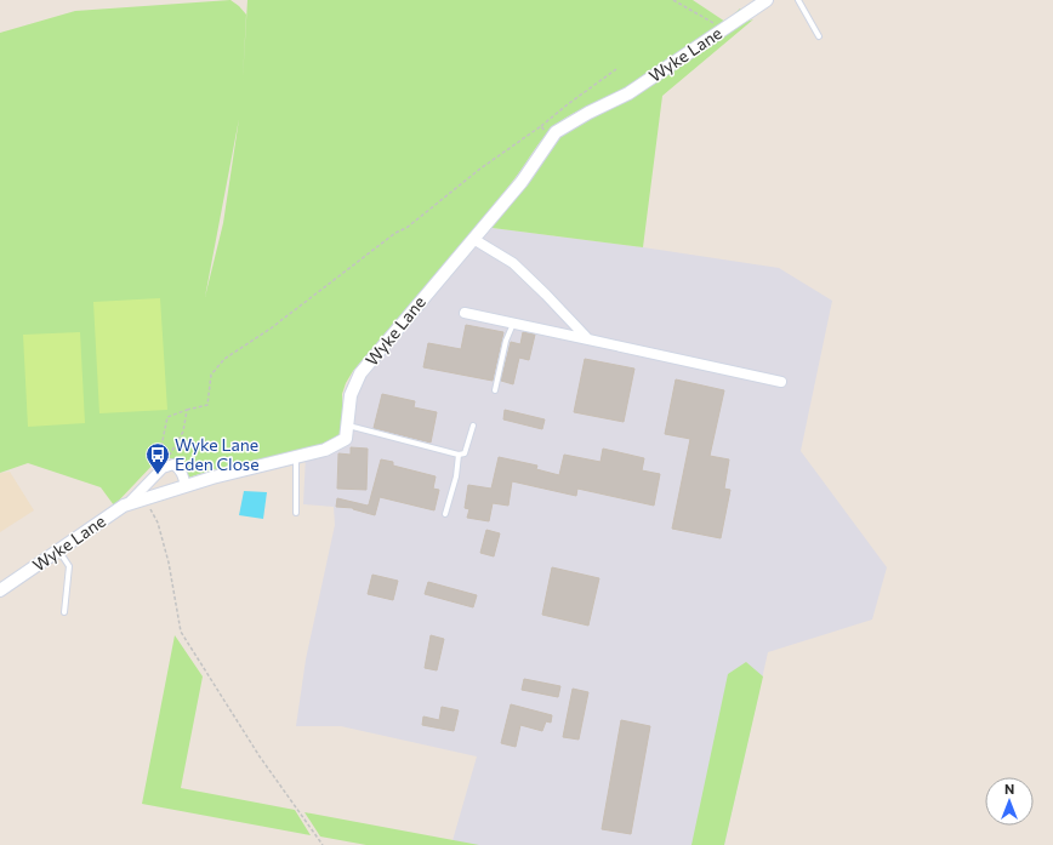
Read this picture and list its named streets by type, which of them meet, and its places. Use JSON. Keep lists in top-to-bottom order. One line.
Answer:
{"streets":{"street":["Wyke Lane"]},"places":{"bus stop":["Wyke Lane Eden Close"]},"north":"top"}
